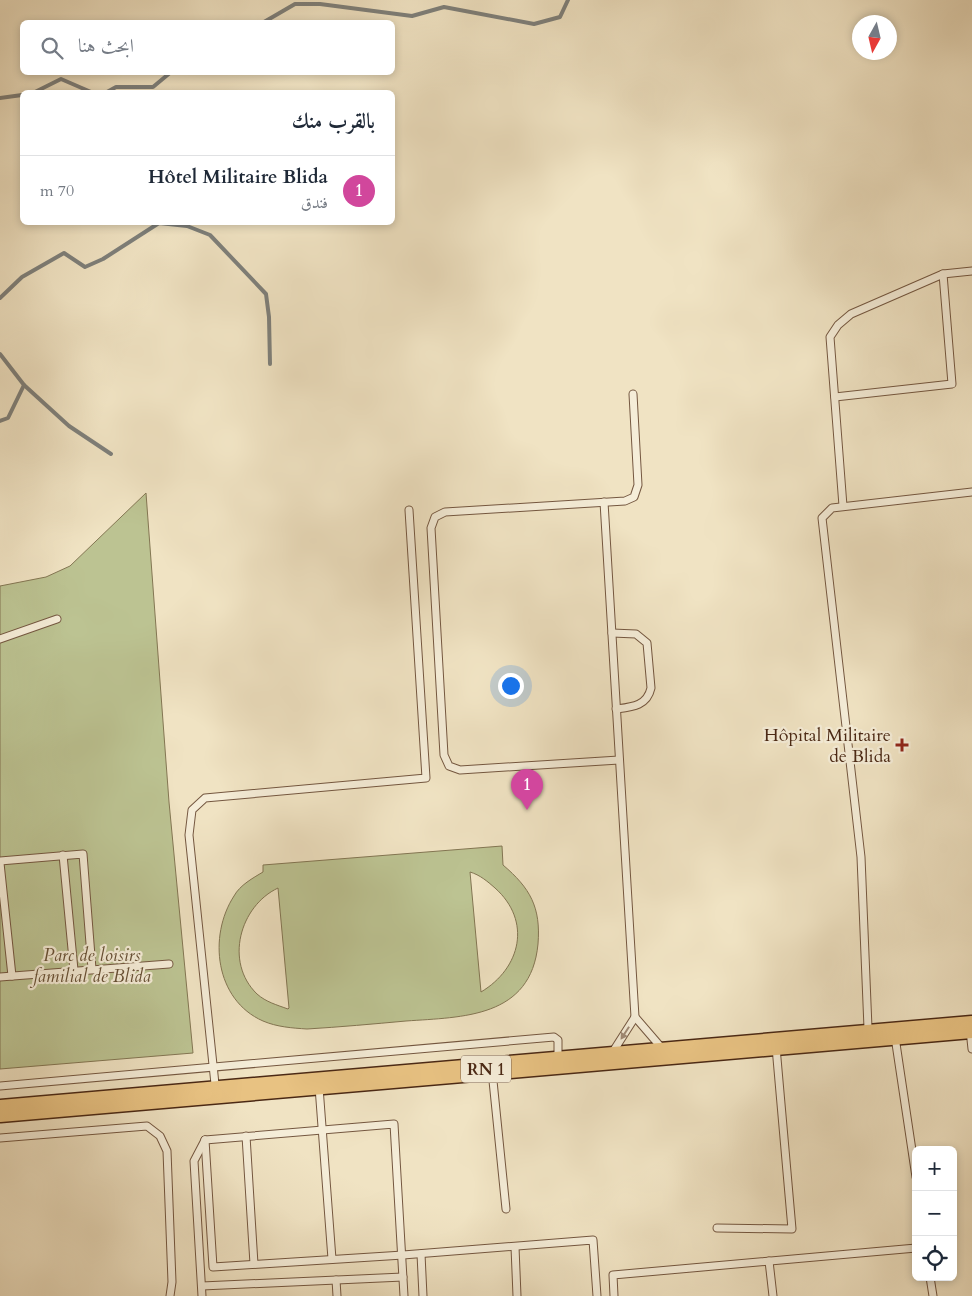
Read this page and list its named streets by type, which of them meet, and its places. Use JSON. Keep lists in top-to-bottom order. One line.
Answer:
{"streets":{"main road":["RN 1"]},"parks":["Parc de loisirs familial de Blida"],"places":{"health":["Hôpital Militaire de Blida"]},"north":"bottom","page":{"search":"ابحث هنا","heading":"بالقرب منك","list":[{"mark":"1","name":"Hôtel Militaire Blida","note":"فندق","value":"70 m"}],"pins":"1","map_buttons":["+","−"]}}
